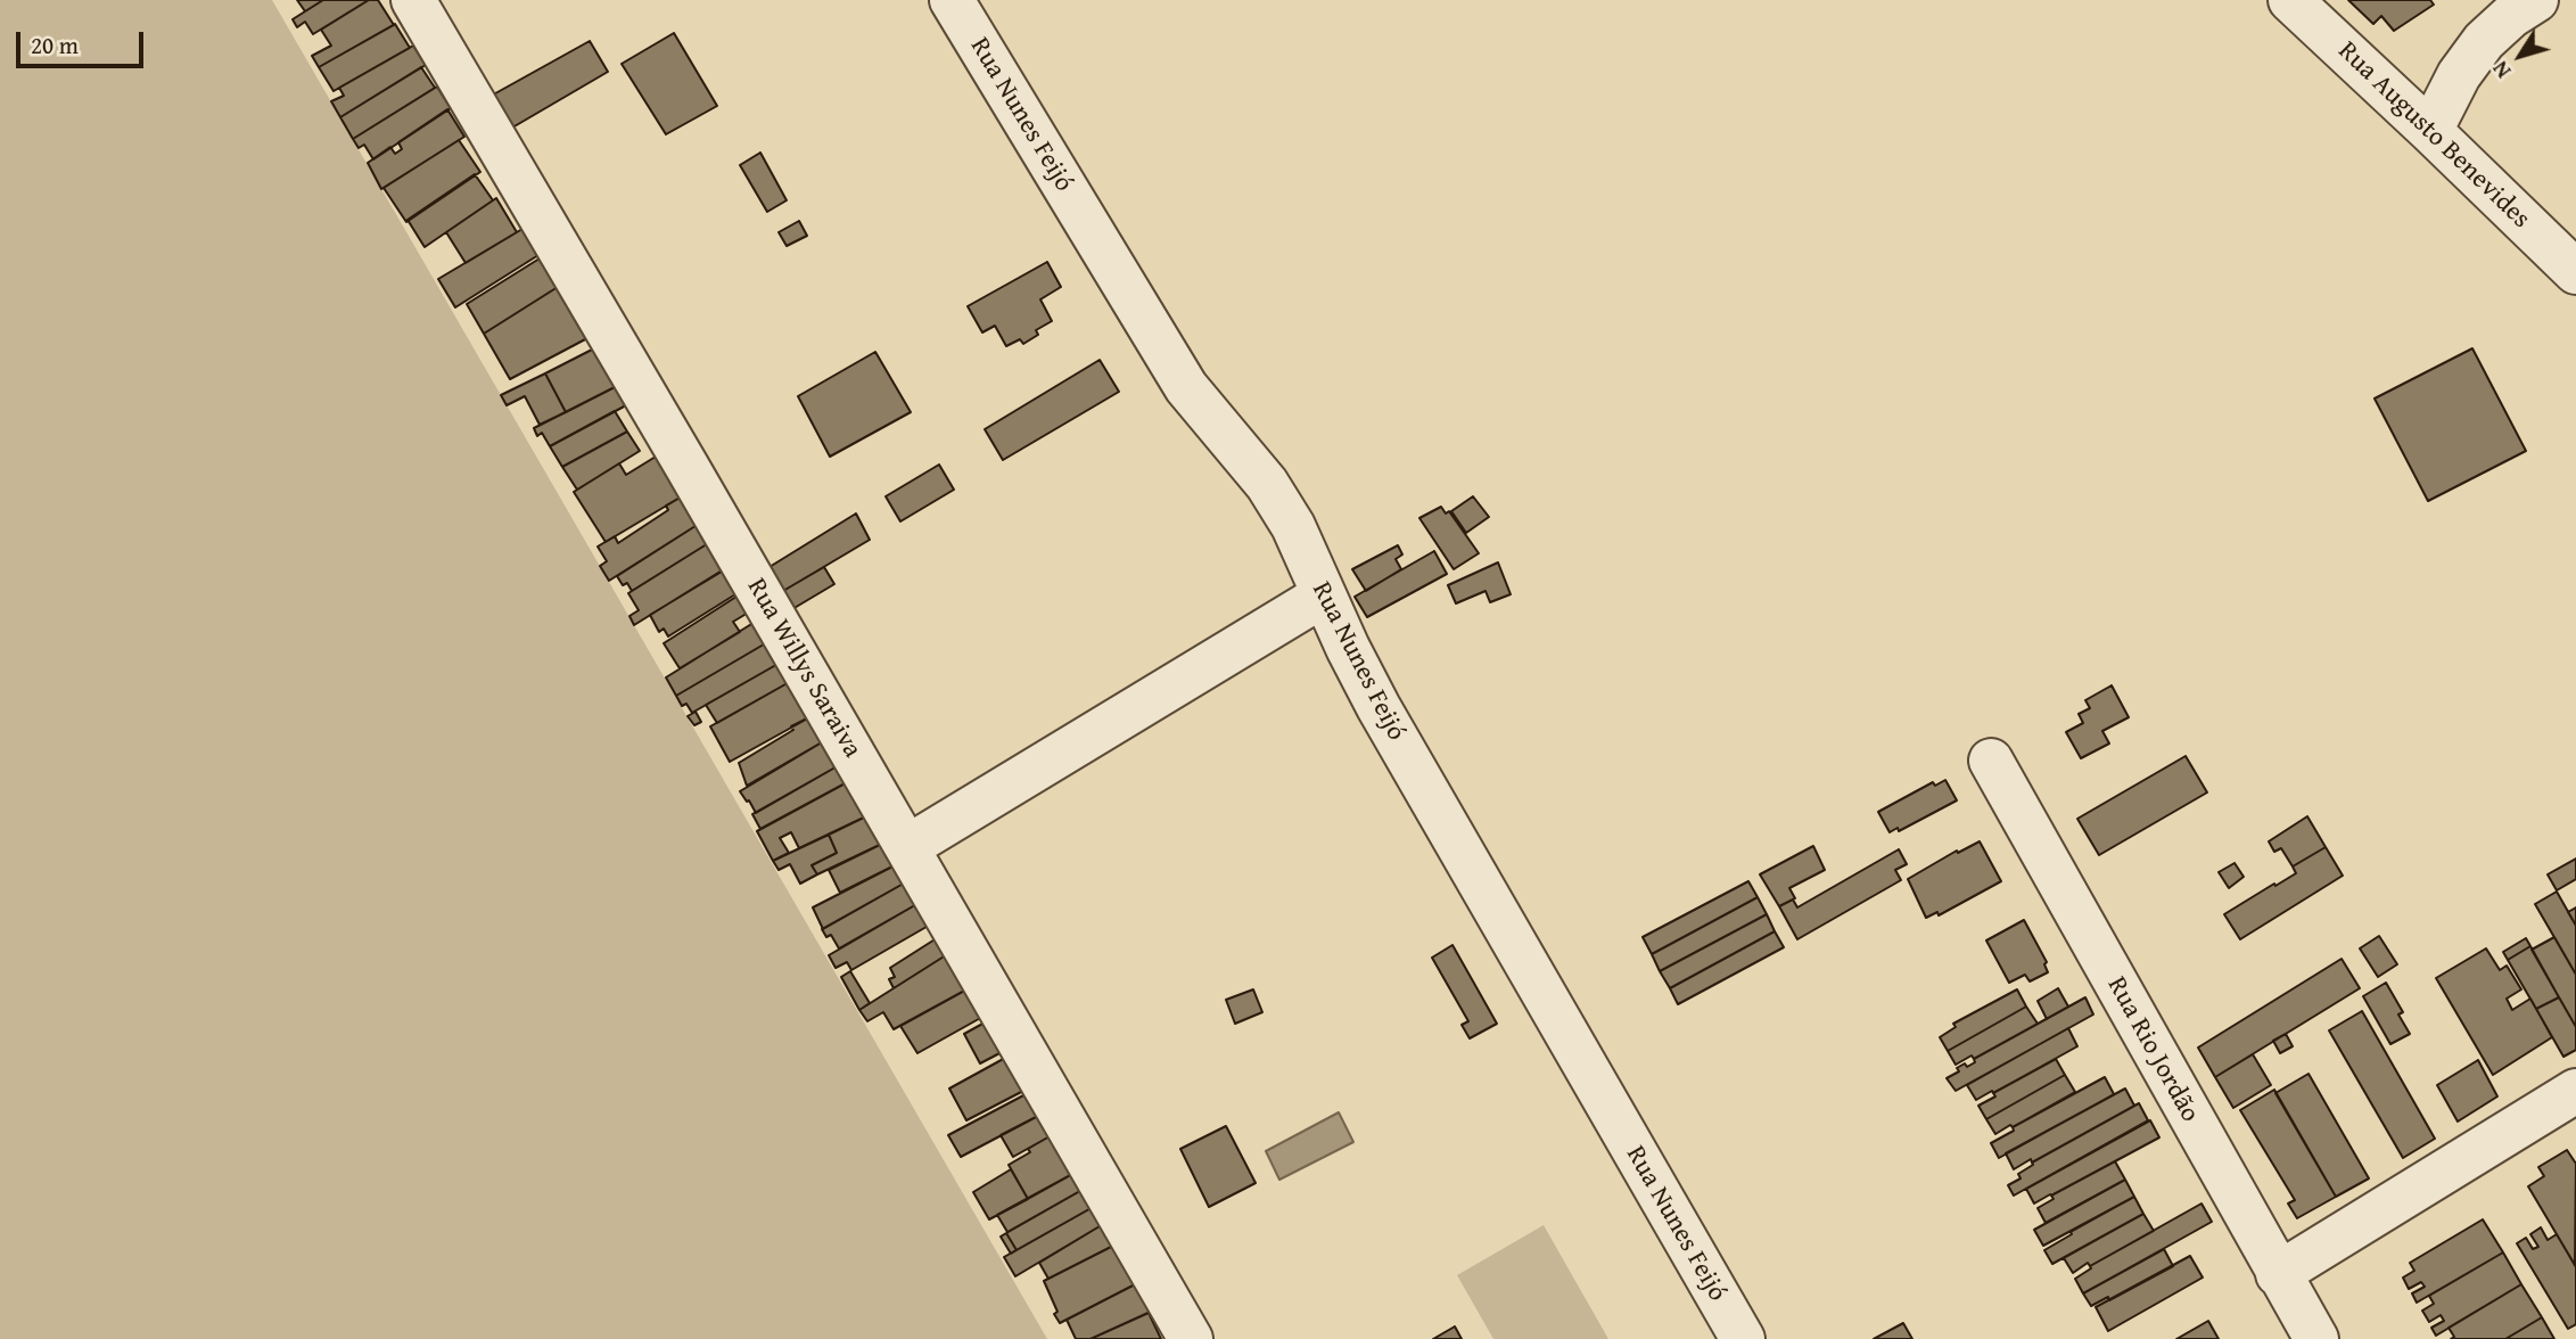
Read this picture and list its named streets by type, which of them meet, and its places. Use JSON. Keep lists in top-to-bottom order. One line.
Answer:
{"streets":{"street":["Rua Nunes Feijó","Rua Augusto Benevides","Rua Willys Saraiva","Rua Rio Jordão"]},"scale_bar":"20 m","north":"bottom left"}
